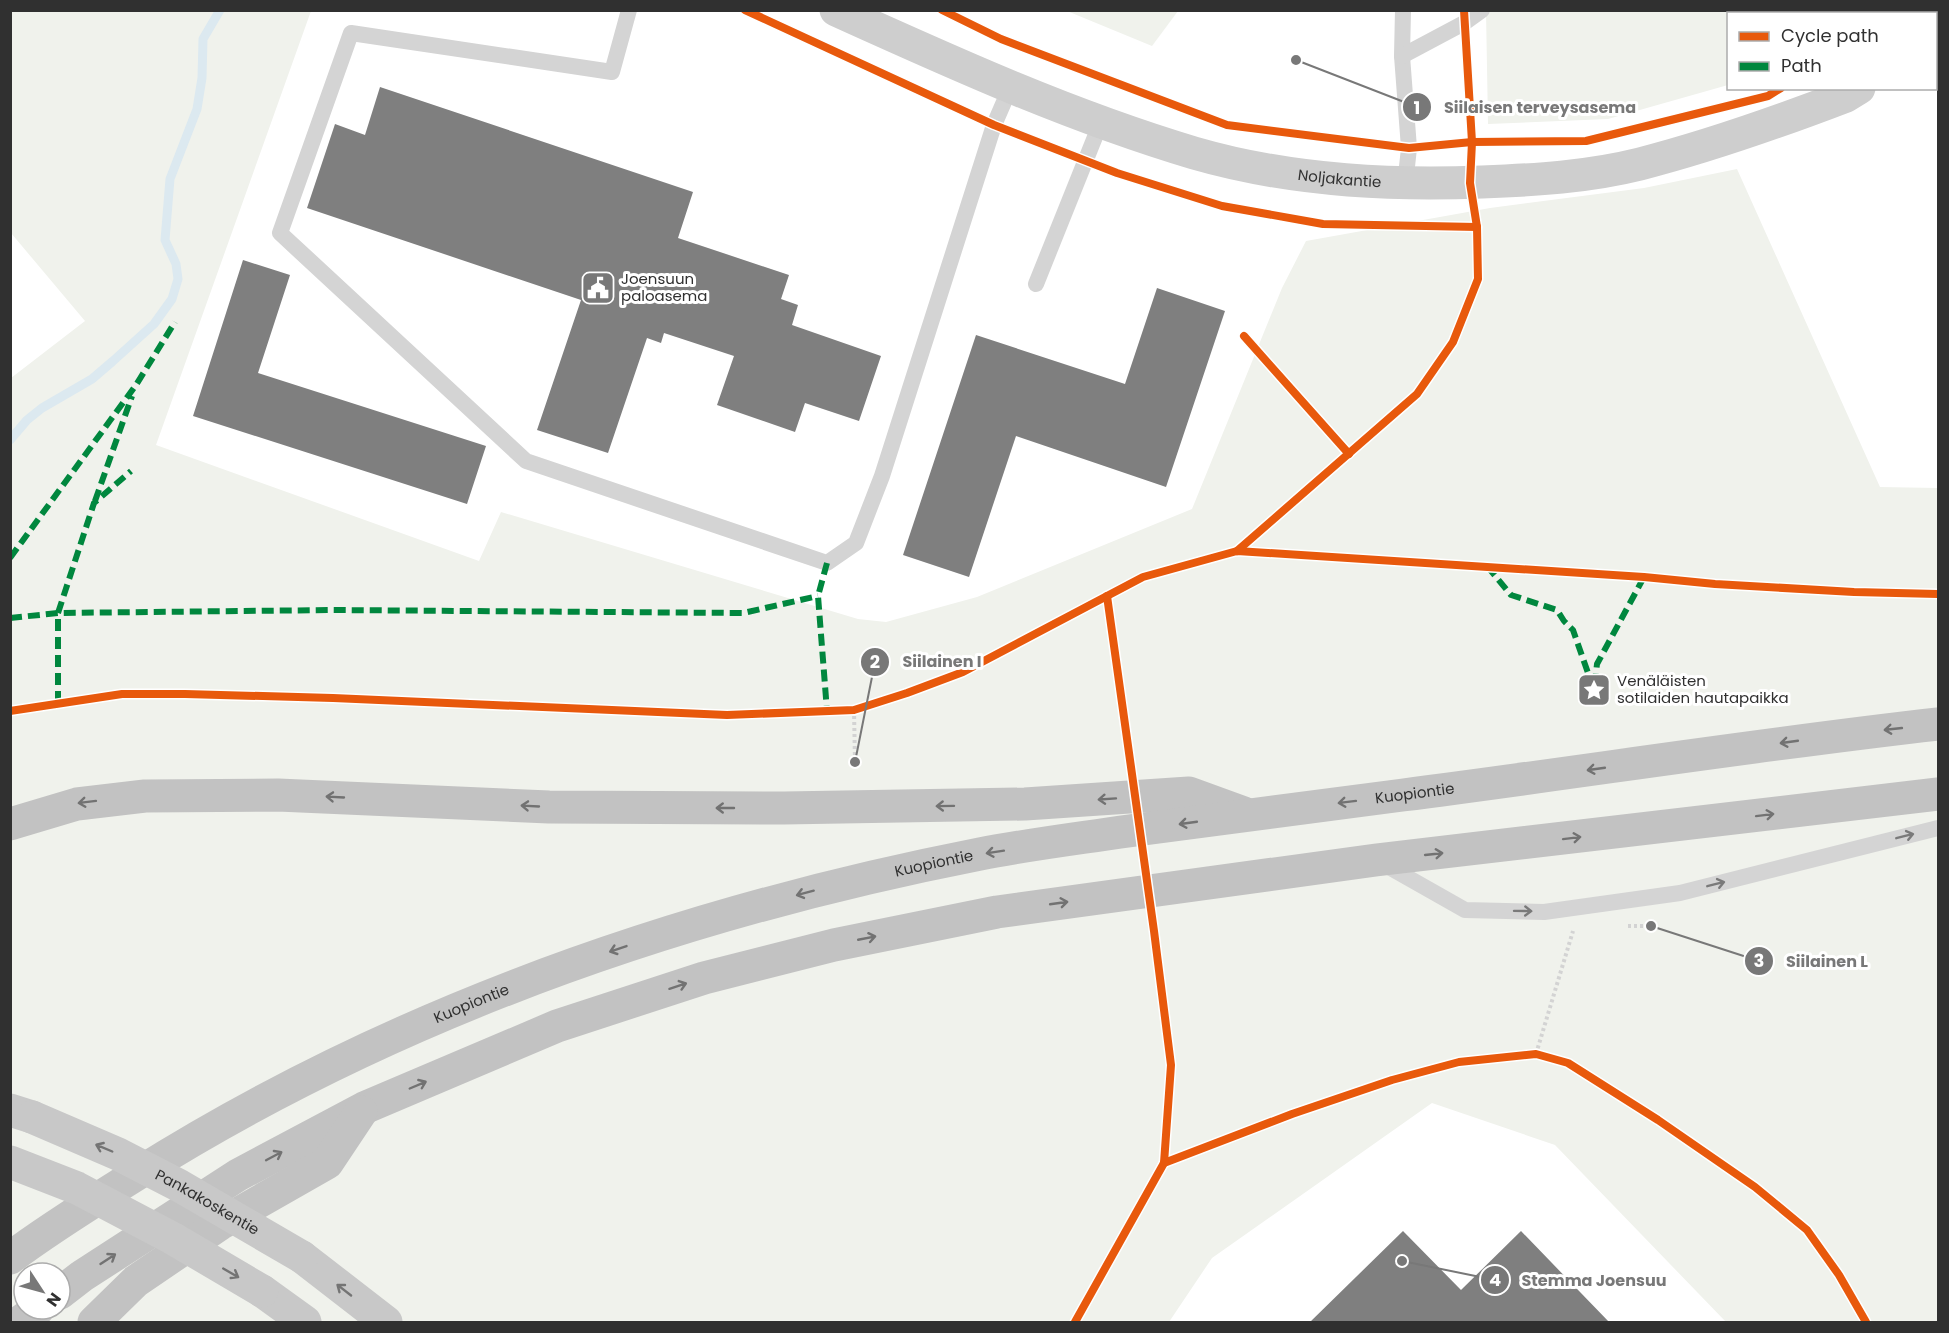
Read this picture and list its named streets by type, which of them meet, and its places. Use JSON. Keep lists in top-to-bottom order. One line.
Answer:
{"streets":{"highway":["Kuopiontie"],"main road":["Noljakantie","Pankakoskentie"]},"places":{"other":["Siilaisen terveysasema","Siilainen I","Siilainen L","Stemma Joensuu"],"public building":["Joensuun paloasema"],"place":["Venäläisten sotilaiden hautapaikka"]},"legend":["Cycle path","Path"],"north":"bottom right"}
